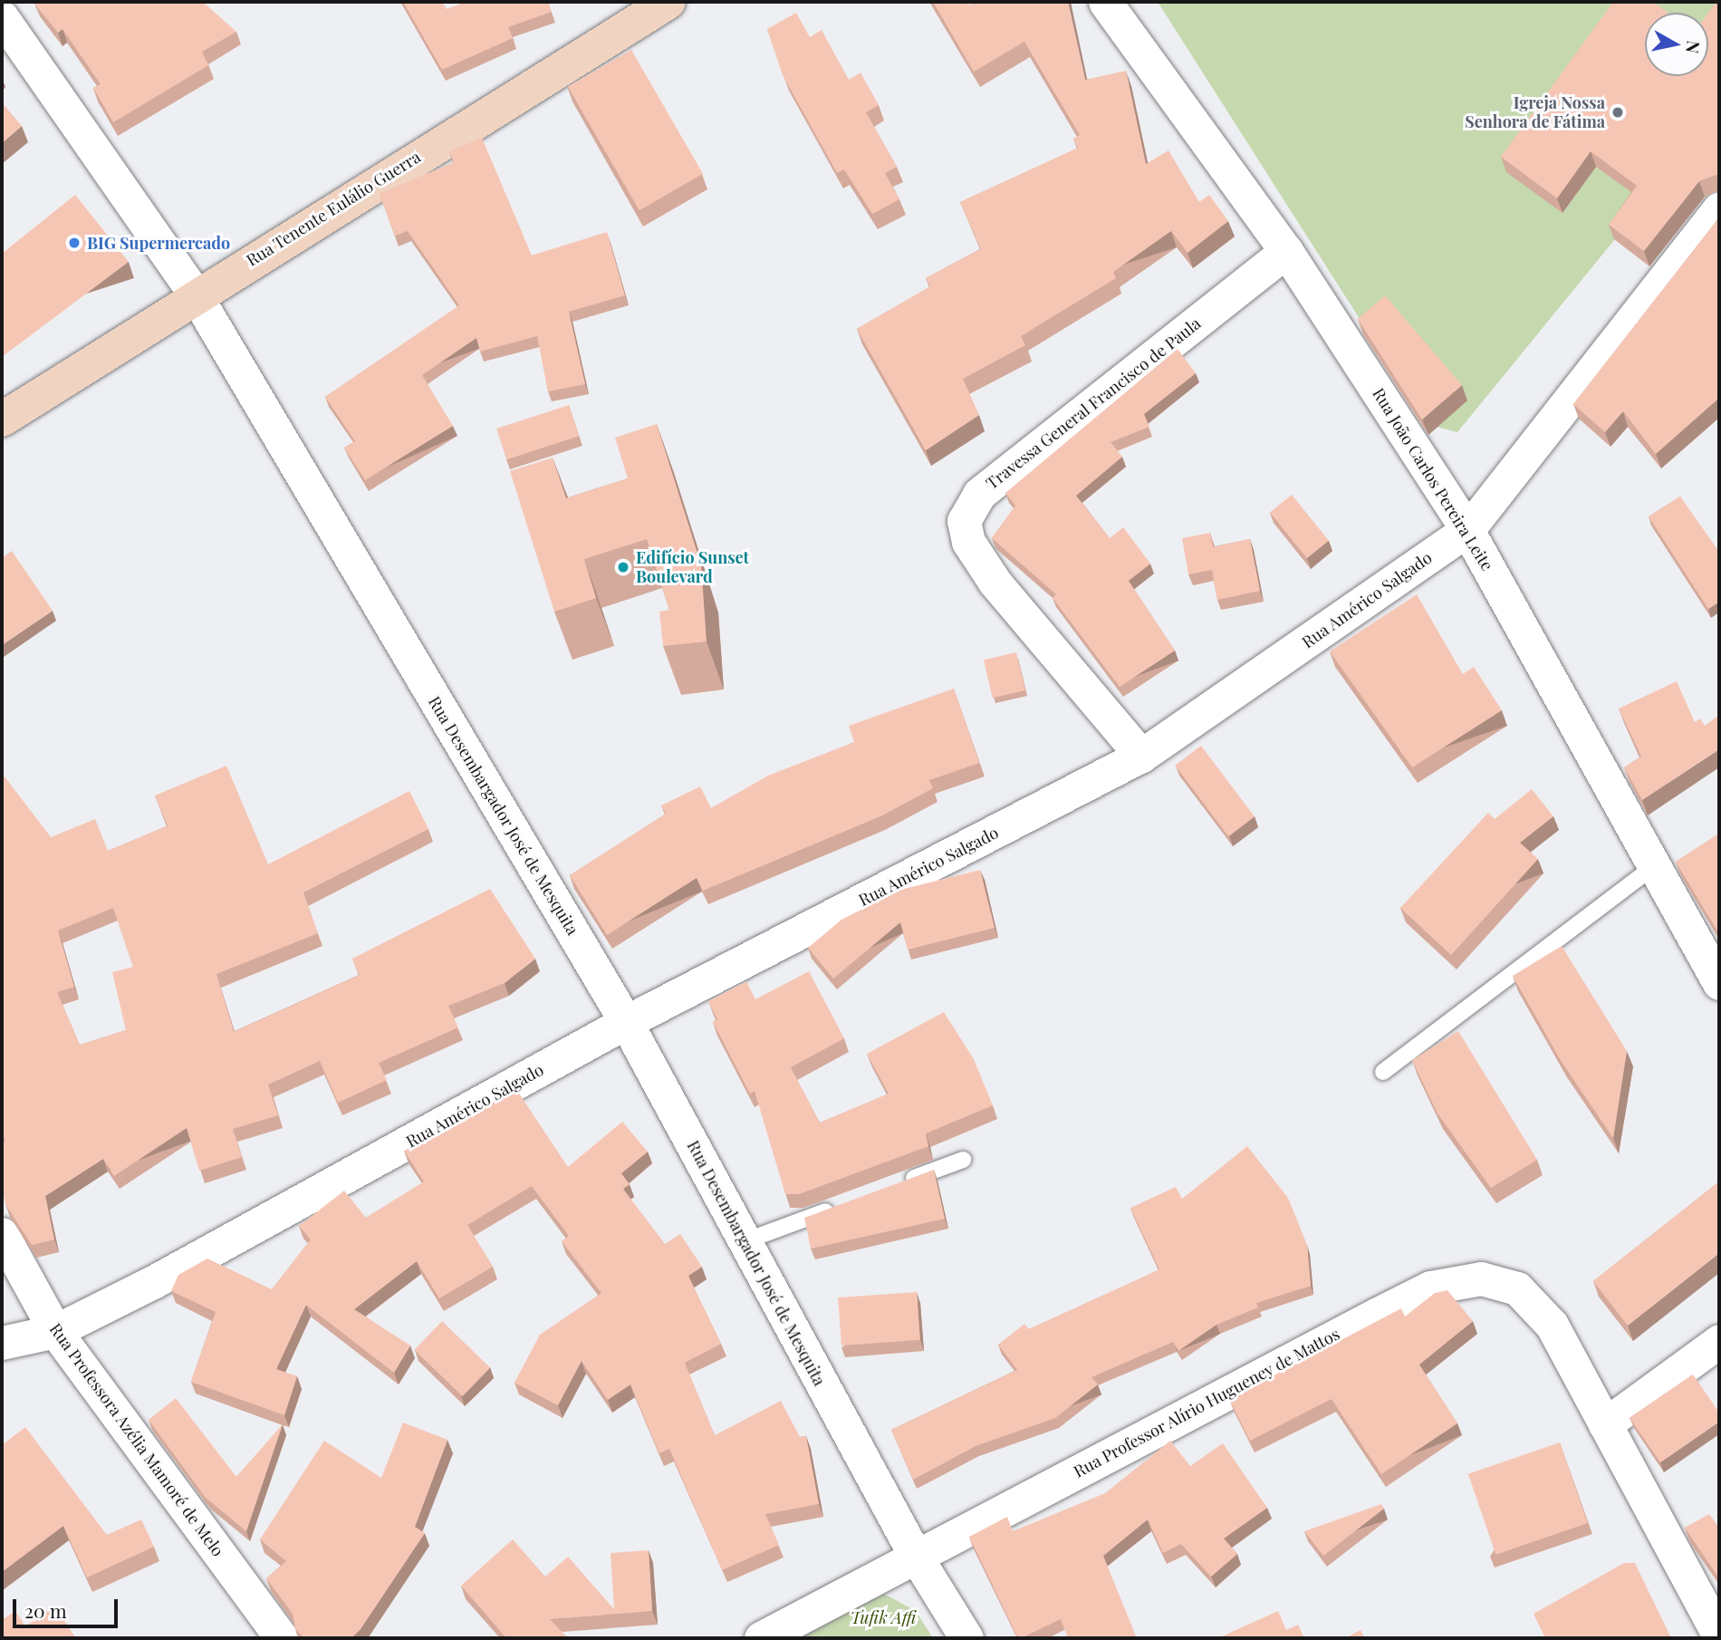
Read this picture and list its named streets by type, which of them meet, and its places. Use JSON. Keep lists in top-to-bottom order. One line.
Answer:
{"streets":{"street":["Rua Tenente Eulálio Guerra","Travessa General Francisco de Paula","Rua João Carlos Pereira Leite","Rua Américo Salgado","Rua Desembargador José de Mesquita","Rua Professor Alírio Hugueney de Mattos","Rua Professora Azélia Mamoré de Melo"]},"crossings":[["Rua Tenente Eulálio Guerra","Rua Desembargador José de Mesquita"],["Travessa General Francisco de Paula","Rua João Carlos Pereira Leite"],["Travessa General Francisco de Paula","Rua Américo Salgado"],["Rua João Carlos Pereira Leite","Rua Américo Salgado"],["Rua Américo Salgado","Rua Desembargador José de Mesquita"],["Rua Américo Salgado","Rua Professora Azélia Mamoré de Melo"],["Rua Desembargador José de Mesquita","Rua Professor Alírio Hugueney de Mattos"]],"parks":["Tufik Affi"],"places":["Igreja Nossa Senhora de Fátima","BIG Supermercado","Edifício Sunset Boulevard"],"scale_bar":"20 m","north":"right"}
